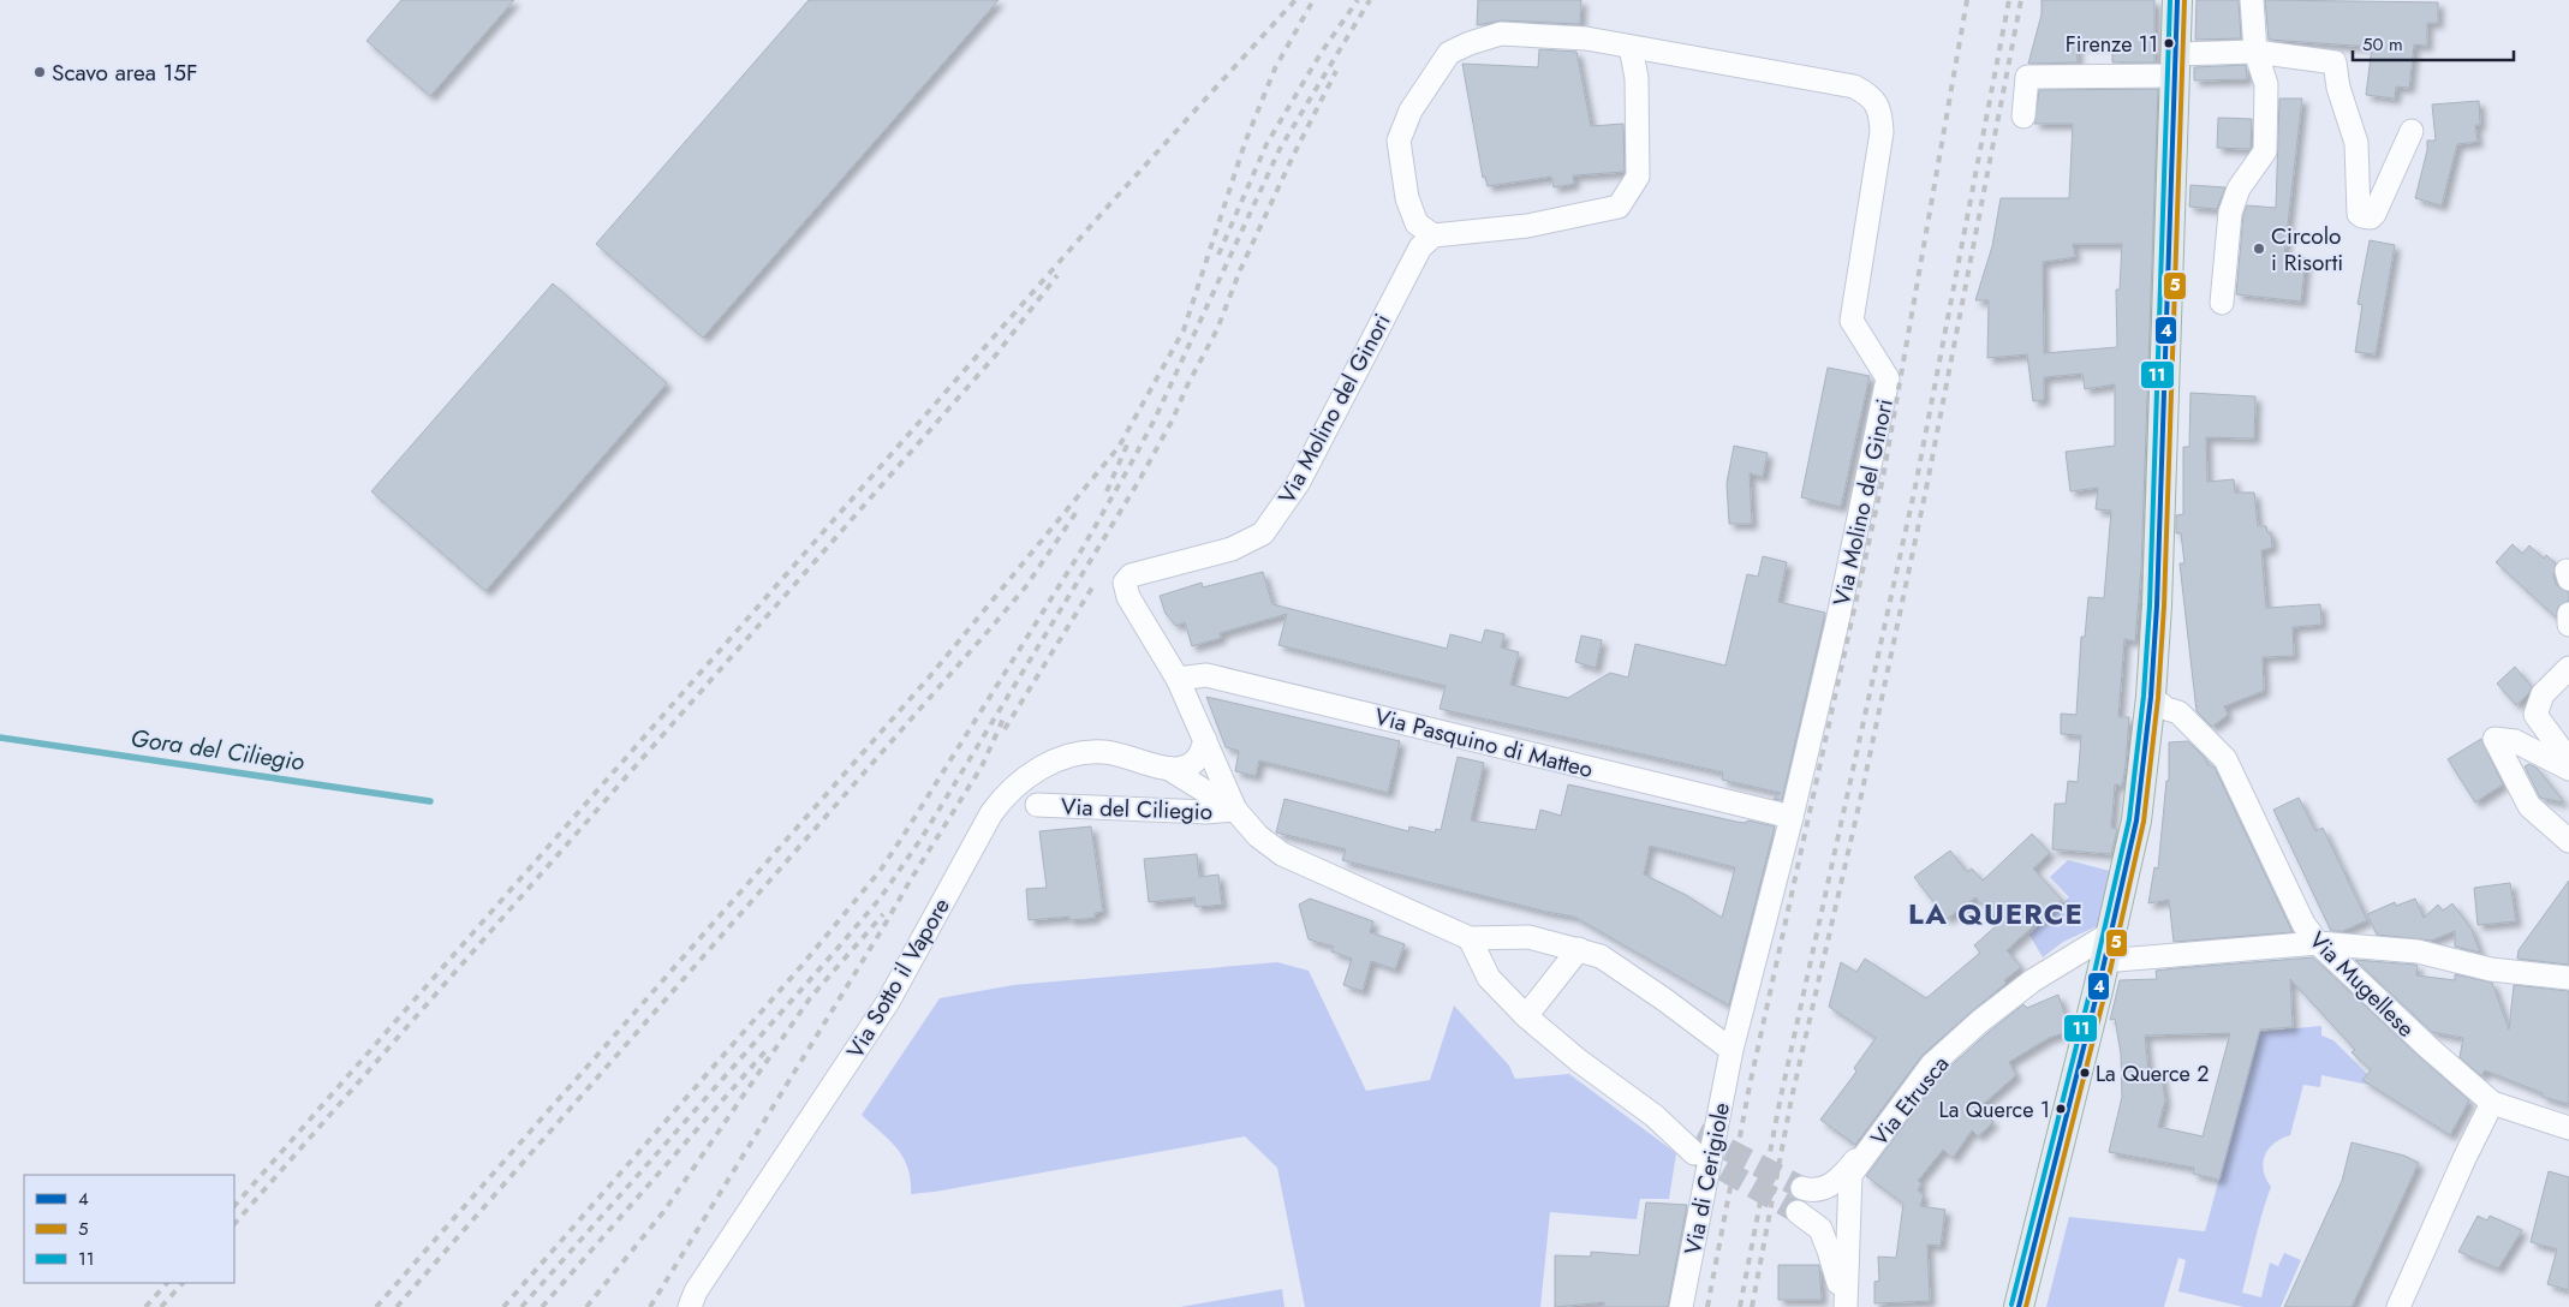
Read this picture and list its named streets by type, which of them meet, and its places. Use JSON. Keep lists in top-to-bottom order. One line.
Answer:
{"streets":{"street":["Via Molino del Ginori","Via Pasquino di Matteo","Via del Ciliegio","Via Sotto il Vapore","Via Mugellese","Via Etrusca","Via di Cerigiole"]},"crossings":[["Via Molino del Ginori","Via Pasquino di Matteo"],["Via Molino del Ginori","Via di Cerigiole"],["Via del Ciliegio","Via Sotto il Vapore"]],"districts":["LA QUERCE"],"water":["Gora del Ciliegio"],"places":["Firenze 11","Scavo area 15F","Circolo i Risorti","La Querce 2","La Querce 1"],"lines":["transit line 4","transit line 5","transit line 11"],"legend":["4","5","11"],"scale_bar":"50 m"}
